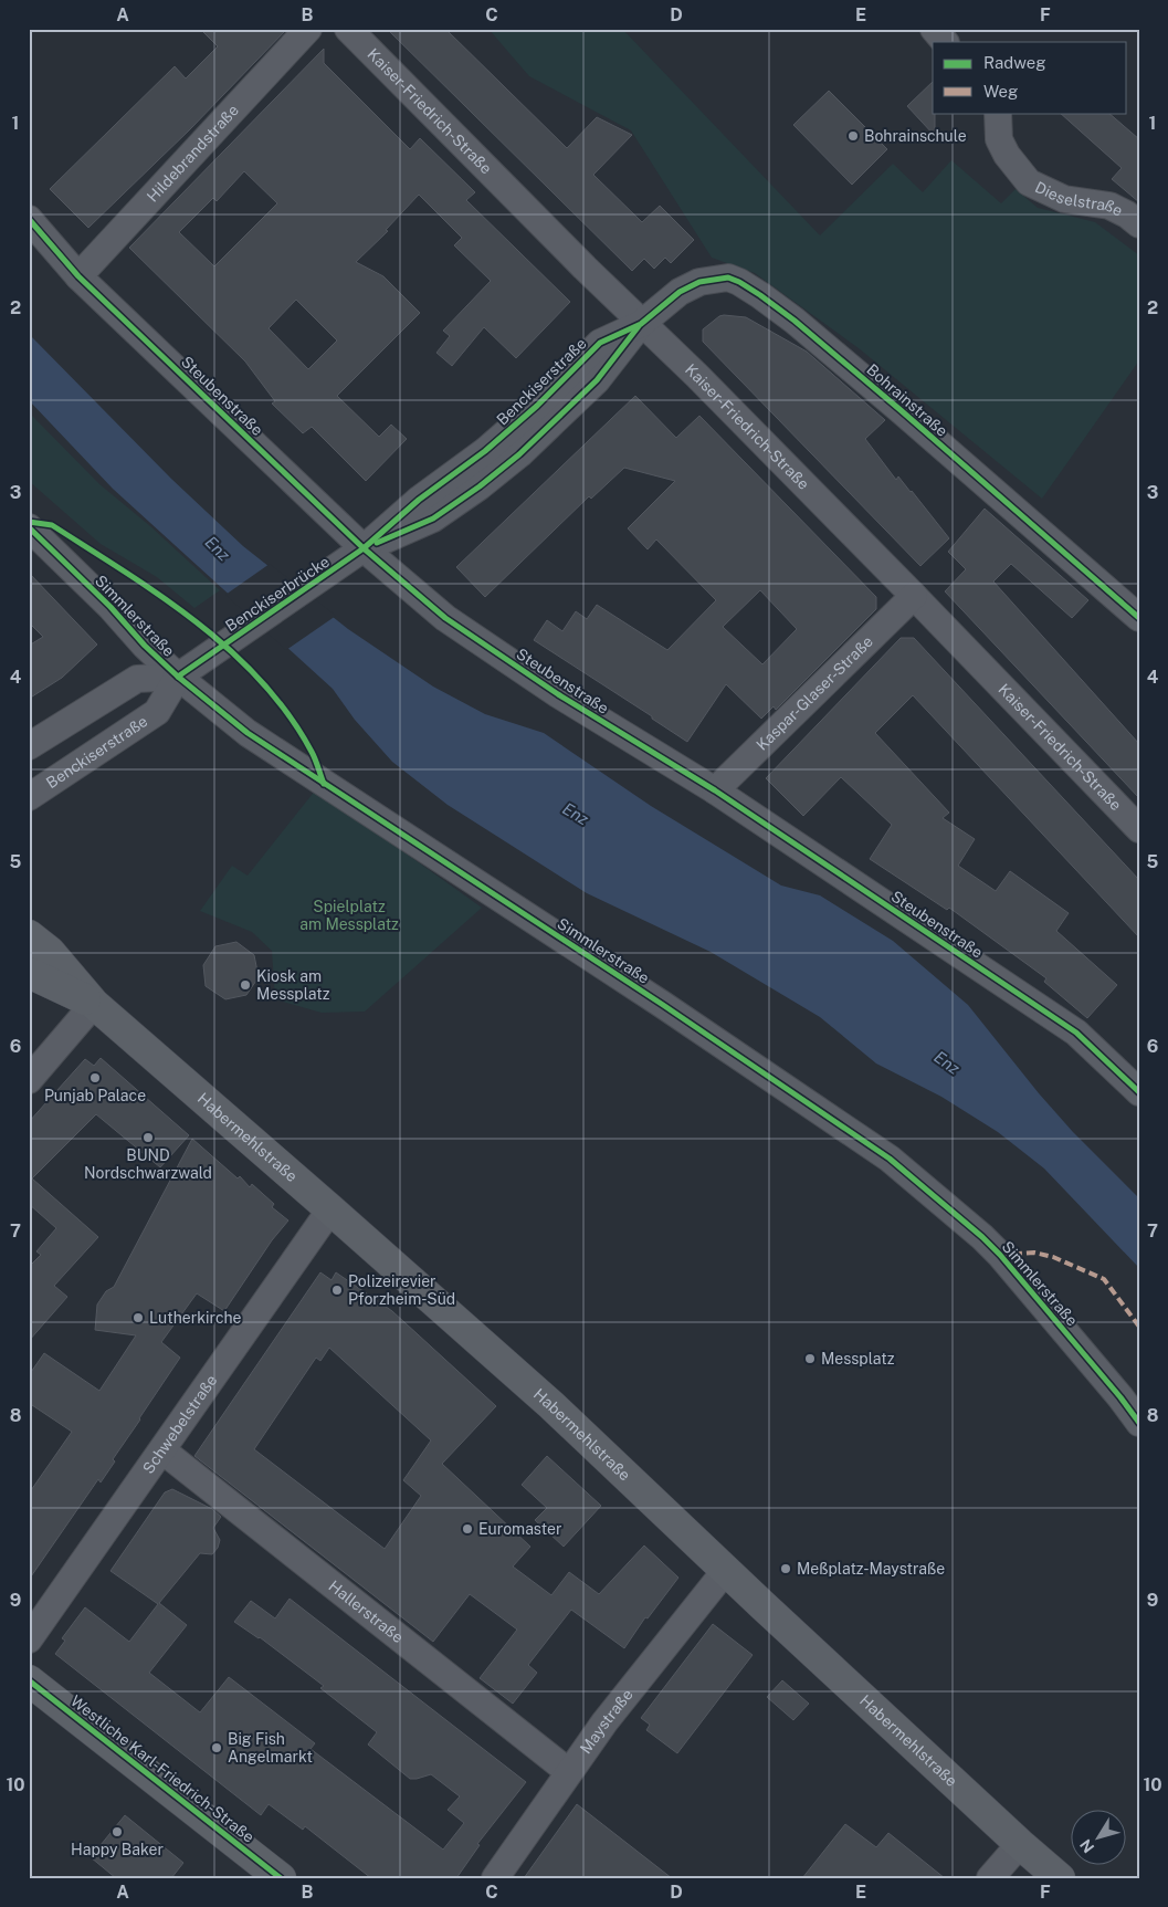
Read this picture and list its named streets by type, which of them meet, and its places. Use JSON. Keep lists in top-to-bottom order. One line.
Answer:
{"streets":{"main road":["Habermehlstraße","Westliche Karl-Friedrich-Straße"],"street":["Kaiser-Friedrich-Straße","Hildebrandstraße","Dieselstraße","Benckiserstraße","Steubenstraße","Bohrainstraße","Benckiserbrücke","Simmlerstraße","Kaspar-Glaser-Straße","Schwebelstraße","Hallerstraße","Maystraße"]},"crossings":[["Kaiser-Friedrich-Straße","Bohrainstraße"],["Kaiser-Friedrich-Straße","Kaspar-Glaser-Straße"],["Hildebrandstraße","Steubenstraße"],["Benckiserstraße","Benckiserbrücke"],["Benckiserstraße","Simmlerstraße"],["Steubenstraße","Benckiserbrücke"],["Steubenstraße","Kaspar-Glaser-Straße"],["Benckiserbrücke","Simmlerstraße"],["Habermehlstraße","Schwebelstraße"],["Habermehlstraße","Maystraße"],["Schwebelstraße","Hallerstraße"],["Hallerstraße","Maystraße"]],"water":["Enz"],"parks":["Spielplatz am Messplatz"],"places":["Bohrainschule","Kiosk am Messplatz","Punjab Palace","BUND Nordschwarzwald","Polizeirevier Pforzheim-Süd","Lutherkirche","Messplatz","Euromaster","Meßplatz-Maystraße","Big Fish Angelmarkt","Happy Baker"],"legend":["Radweg","Weg"],"north":"bottom left","grid":{"columns":["A","B","C","D","E","F"],"rows":["1","2","3","4","5","6","7","8","9","10"]}}
